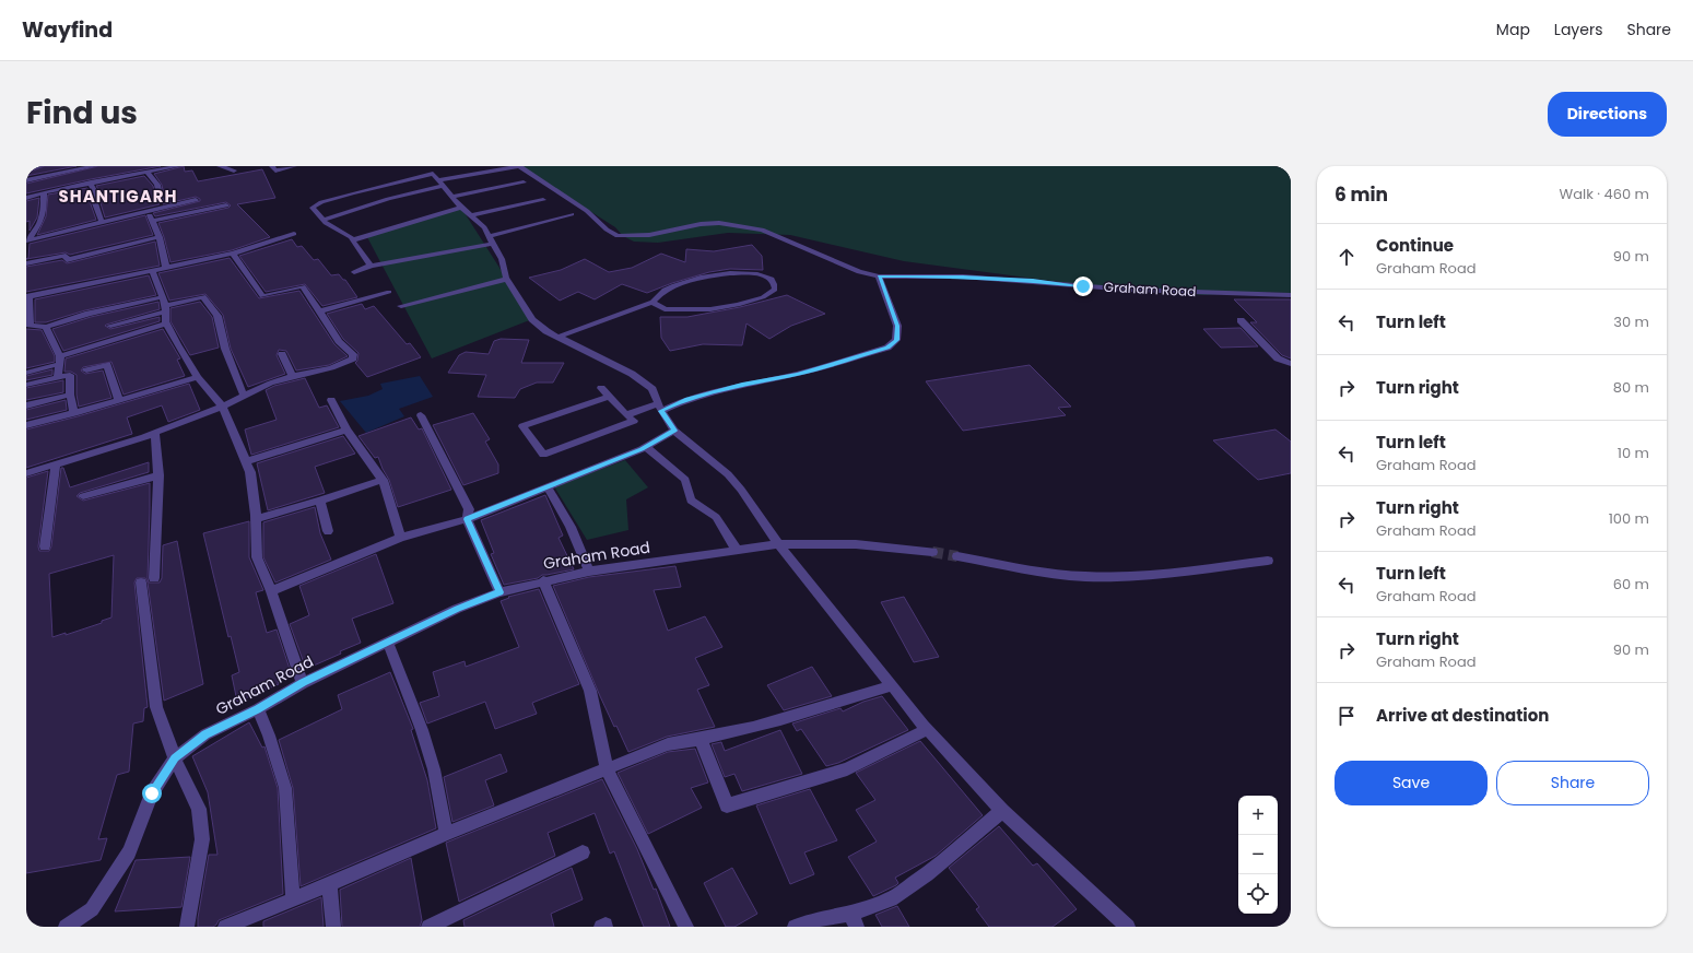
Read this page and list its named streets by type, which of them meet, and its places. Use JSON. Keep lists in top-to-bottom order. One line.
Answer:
{"streets":{"street":["Graham Road"]},"districts":["SHANTIGARH"],"page":{"header":"Wayfind","nav":["Map","Layers","Share"],"title":"Find us","buttons":["Directions",["Save","Share"]],"heading":["6 min","Walk · 460 m"],"list":[["Continue","Graham Road","90 m"],["Turn left","30 m"],["Turn right","80 m"],["Turn left","Graham Road","10 m"],["Turn right","Graham Road","100 m"],["Turn left","Graham Road","60 m"],["Turn right","Graham Road","90 m"],"Arrive at destination"],"map_buttons":["+","−"]}}
